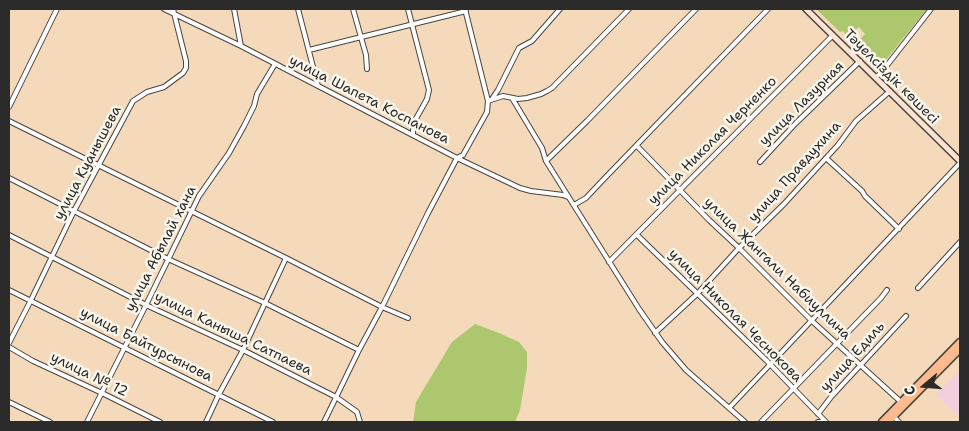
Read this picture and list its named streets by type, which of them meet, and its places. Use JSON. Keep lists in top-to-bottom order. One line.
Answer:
{"streets":{"main road":["Тәуелсіздік көшесі"],"street":["улица Шапета Коспанова","улица Лазурная","улица Николая Черненко","улица Куанышева","улица Правдухина","улица Абылай хана","улица Жангали Набиуллина","улица Николая Чеснокова","улица Каныша Сатпаева","улица Байтурсынова","улица Едиль","улица № 12"]},"crossings":[["Тәуелсіздік көшесі","улица Лазурная"],["Тәуелсіздік көшесі","улица Николая Черненко"],["Тәуелсіздік көшесі","улица Правдухина"],["улица Шапета Коспанова","улица Куанышева"],["улица Шапета Коспанова","улица Абылай хана"],["улица Николая Черненко","улица Жангали Набиуллина"],["улица Николая Черненко","улица Николая Чеснокова"],["улица Куанышева","улица Каныша Сатпаева"],["улица Куанышева","улица Байтурсынова"],["улица Правдухина","улица Жангали Набиуллина"],["улица Правдухина","улица Николая Чеснокова"],["улица Абылай хана","улица Каныша Сатпаева"],["улица Абылай хана","улица Байтурсынова"],["улица Абылай хана","улица № 12"],["улица Жангали Набиуллина","улица Едиль"],["улица Николая Чеснокова","улица Едиль"]],"north":"left"}
